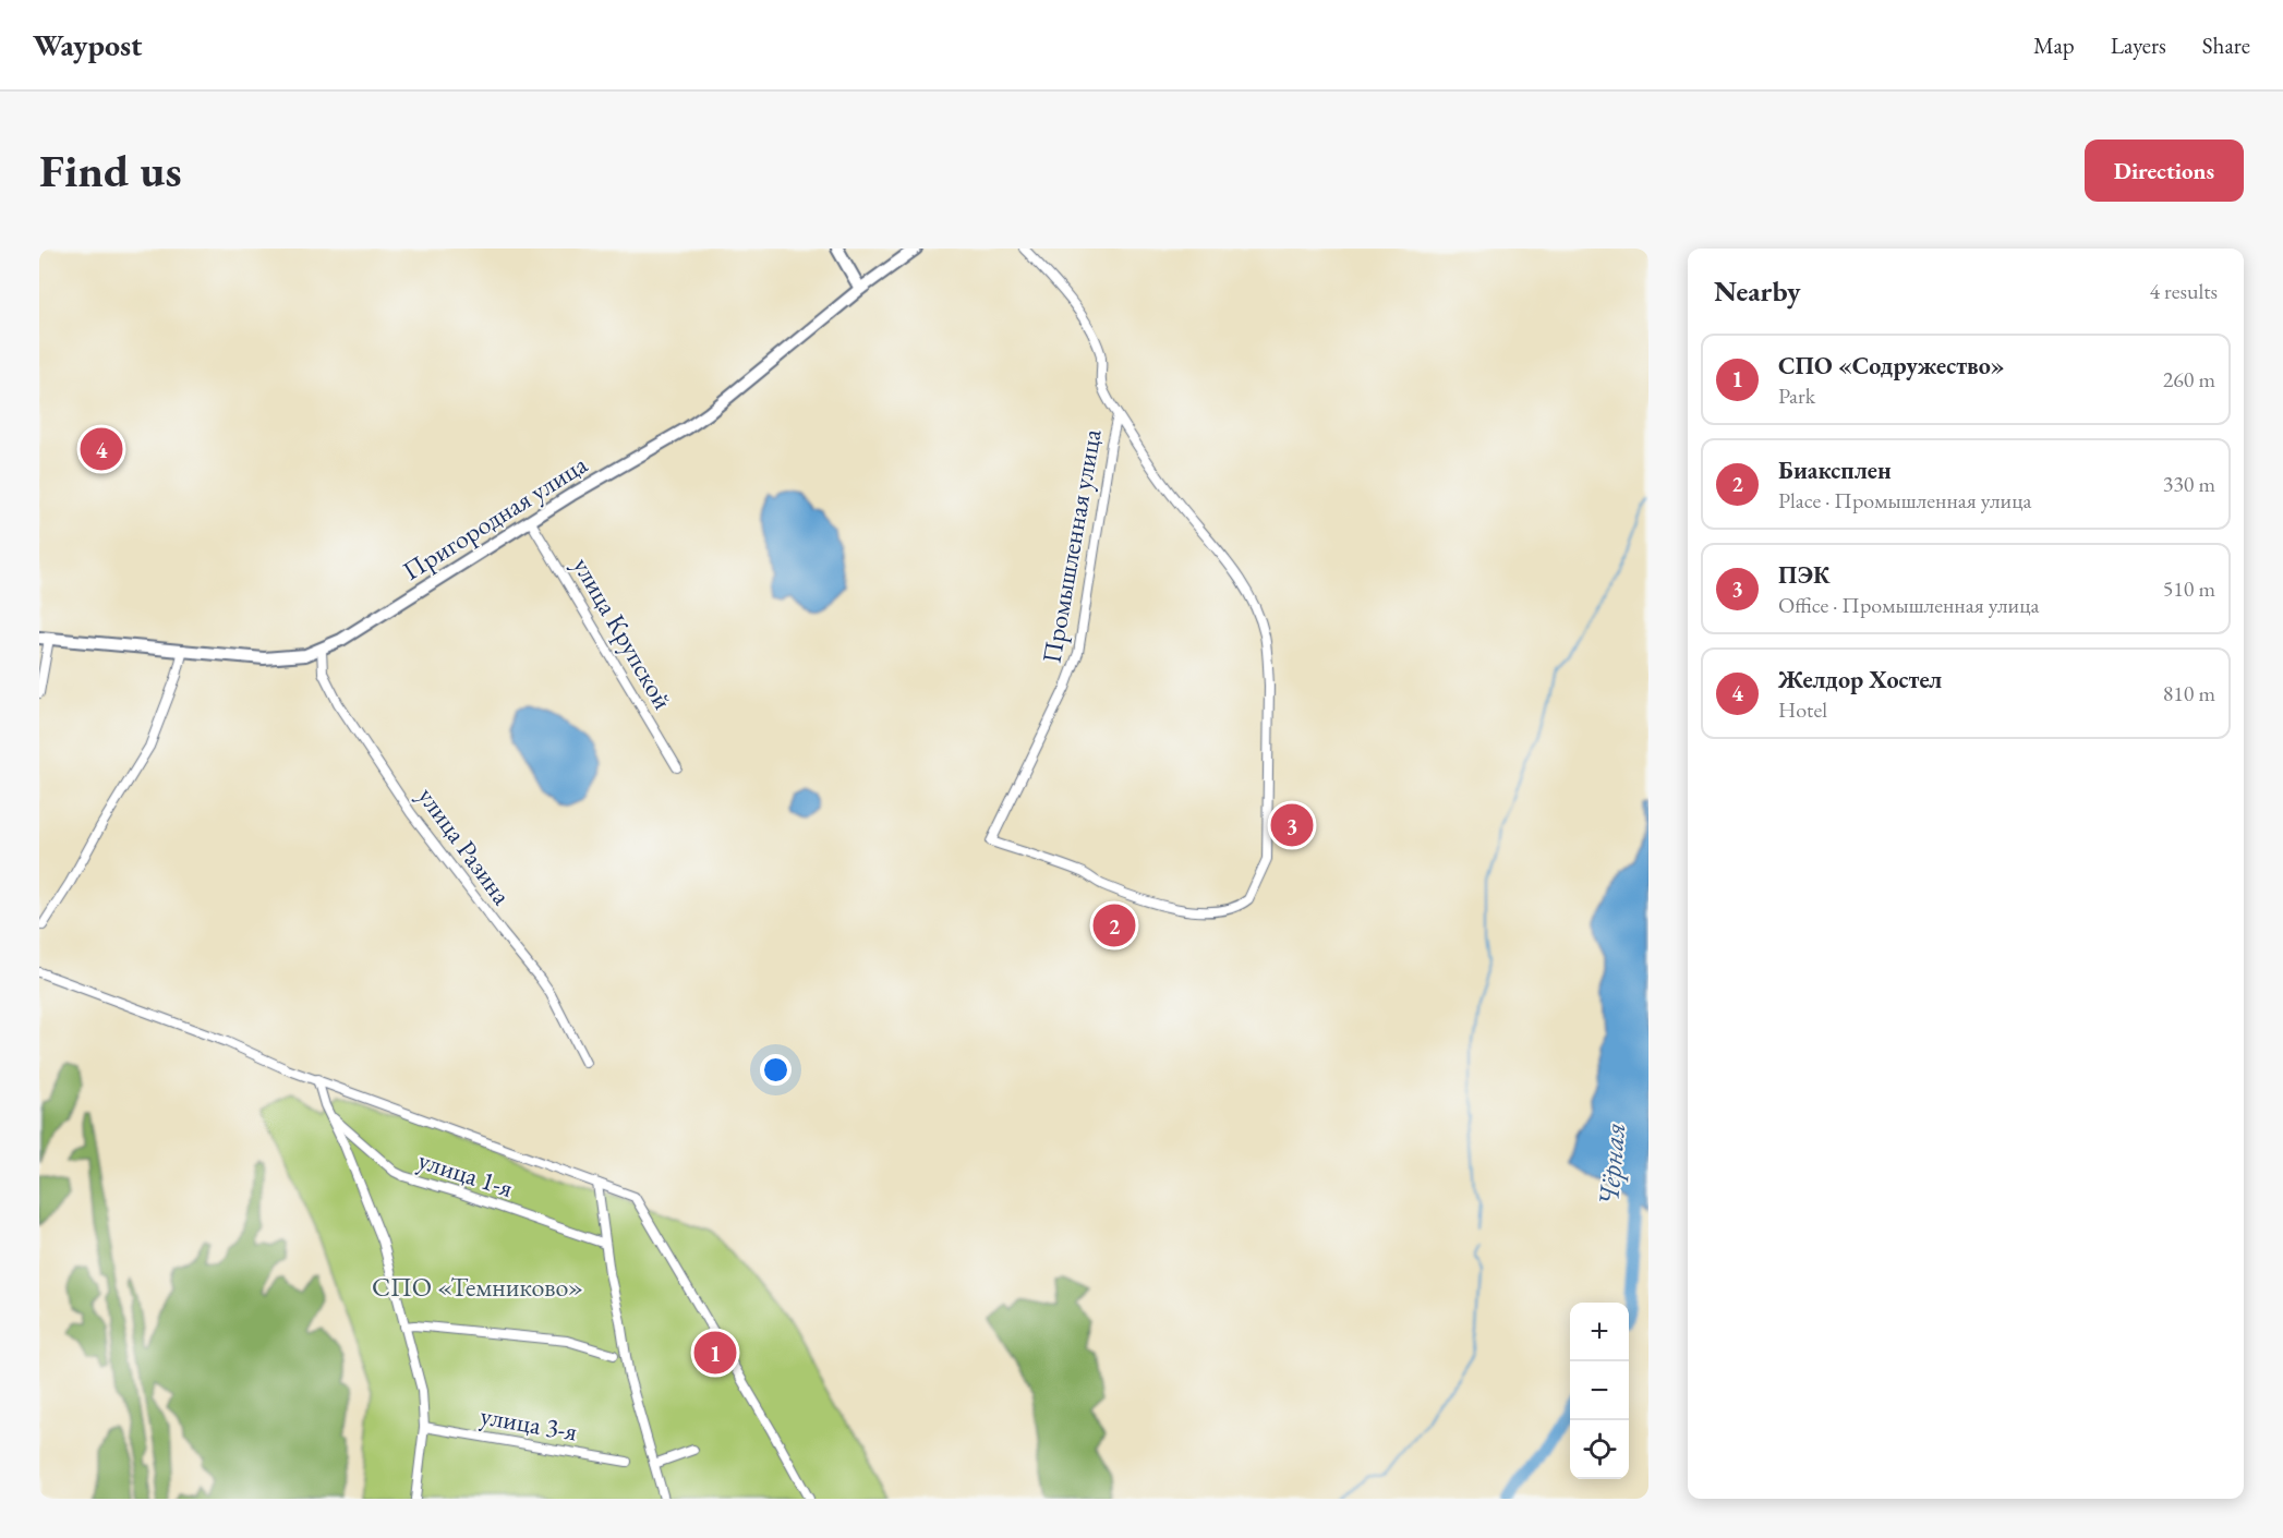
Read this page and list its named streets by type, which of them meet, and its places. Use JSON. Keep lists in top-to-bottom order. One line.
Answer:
{"streets":{"street":["Пригородная улица","Промышленная улица","улица Крупской","улица Разина","улица 1-я","улица 3-я"]},"crossings":[["Пригородная улица","улица Крупской"],["Пригородная улица","улица Разина"]],"water":["Чёрная"],"parks":["СПО «Темниково»"],"page":{"header":"Waypost","nav":["Map","Layers","Share"],"buttons":"Directions","title":"Find us","heading":["Nearby","4 results"],"list":[{"mark":"1","name":"СПО «Содружество»","note":"Park","value":"260 m"},{"mark":"2","name":"Биаксплен","note":"Place · Промышленная улица","value":"330 m"},{"mark":"3","name":"ПЭК","note":"Office · Промышленная улица","value":"510 m"},{"mark":"4","name":"Желдор Хостел","note":"Hotel","value":"810 m"}],"pins":["4","3","2","1"],"map_buttons":["+","−"]}}
